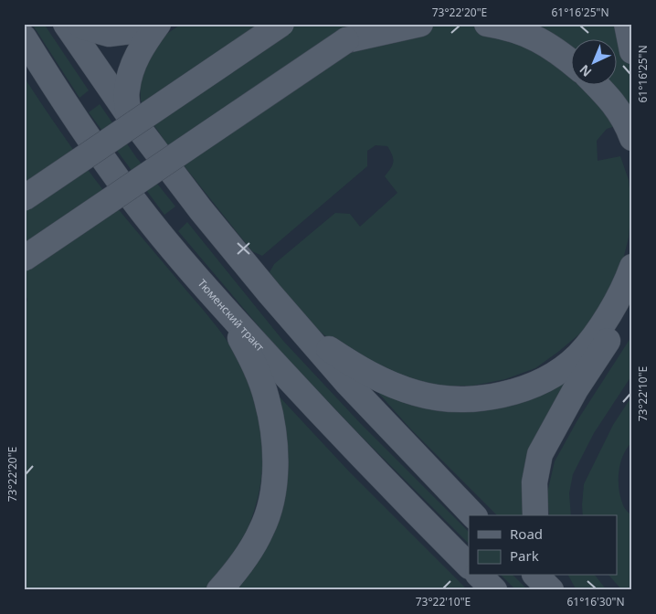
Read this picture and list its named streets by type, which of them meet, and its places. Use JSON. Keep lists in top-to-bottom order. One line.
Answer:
{"streets":{"main road":["Тюменский тракт"]},"legend":["Road","Park"],"north":"bottom left","coordinates":["73°22'20\"E","61°16'25\"N","73°22'10\"E","61°16'30\"N"]}
